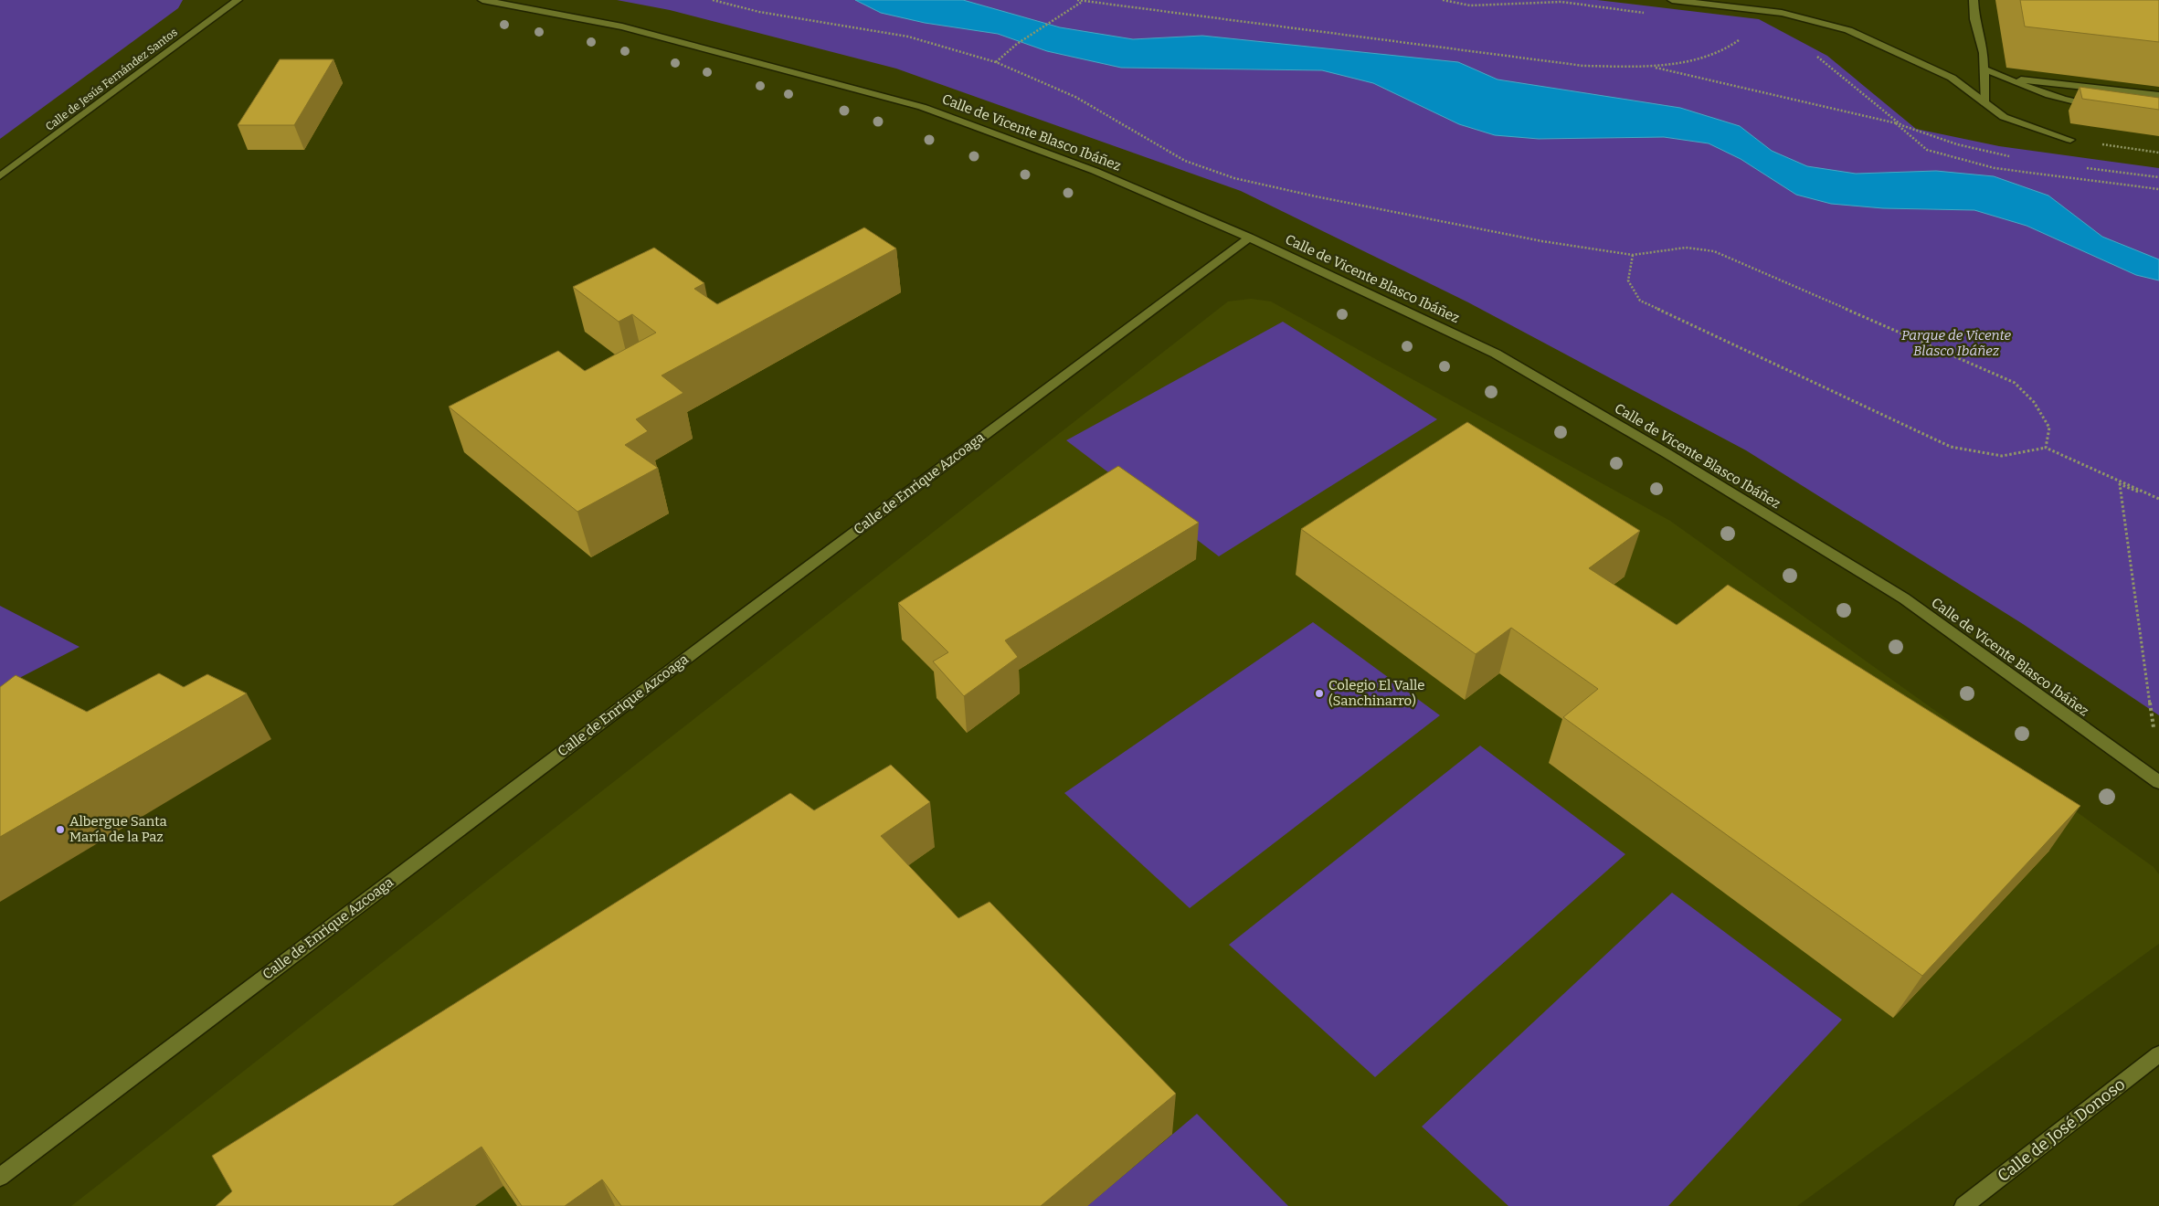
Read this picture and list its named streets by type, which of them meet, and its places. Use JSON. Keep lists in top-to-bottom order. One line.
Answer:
{"streets":{"street":["Calle de Jesús Fernández Santos","Calle de Vicente Blasco Ibáñez","Calle de Enrique Azcoaga","Calle de José Donoso"]},"crossings":[["Calle de Vicente Blasco Ibáñez","Calle de Enrique Azcoaga"]],"parks":["Parque de Vicente Blasco Ibáñez"],"places":["Colegio El Valle (Sanchinarro)","Albergue Santa María de la Paz"]}
